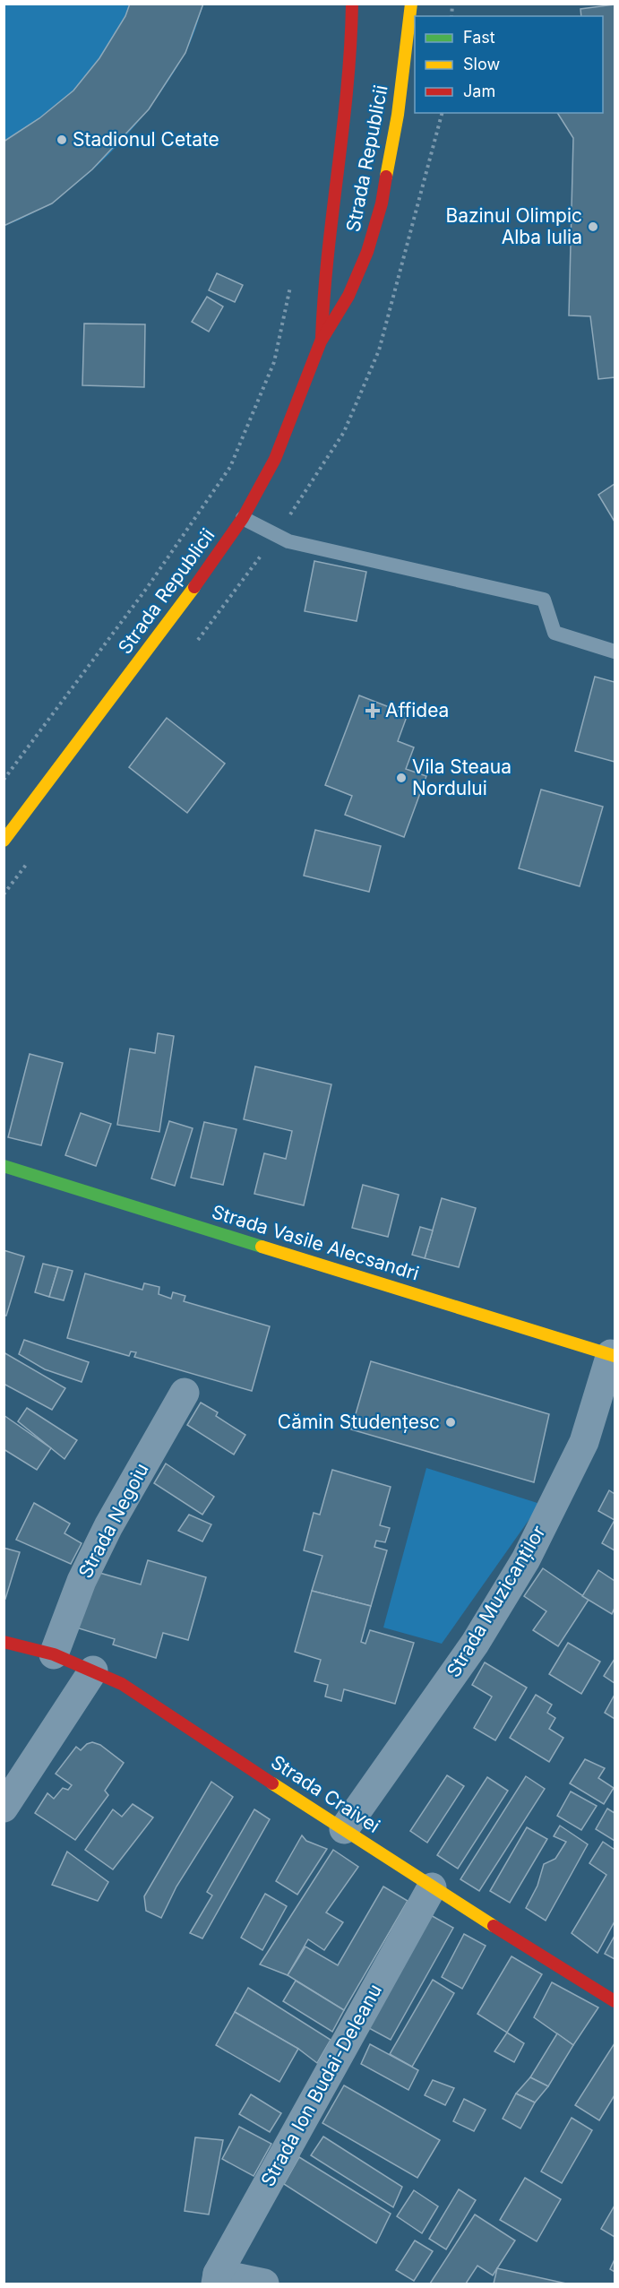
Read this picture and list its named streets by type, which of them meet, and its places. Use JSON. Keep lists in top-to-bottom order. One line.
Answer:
{"streets":{"street":["Strada Republicii","Strada Vasile Alecsandri","Strada Negoiu","Strada Muzicanților","Strada Craivei","Strada Ion Budai-Deleanu"]},"crossings":[["Strada Vasile Alecsandri","Strada Muzicanților"],["Strada Negoiu","Strada Craivei"],["Strada Muzicanților","Strada Craivei"],["Strada Craivei","Strada Ion Budai-Deleanu"]],"places":{"other":["Stadionul Cetate","Bazinul Olimpic Alba Iulia","Vila Steaua Nordului","Cămin Studențesc"],"health":["Affidea"]},"legend":["Fast","Slow","Jam"]}
